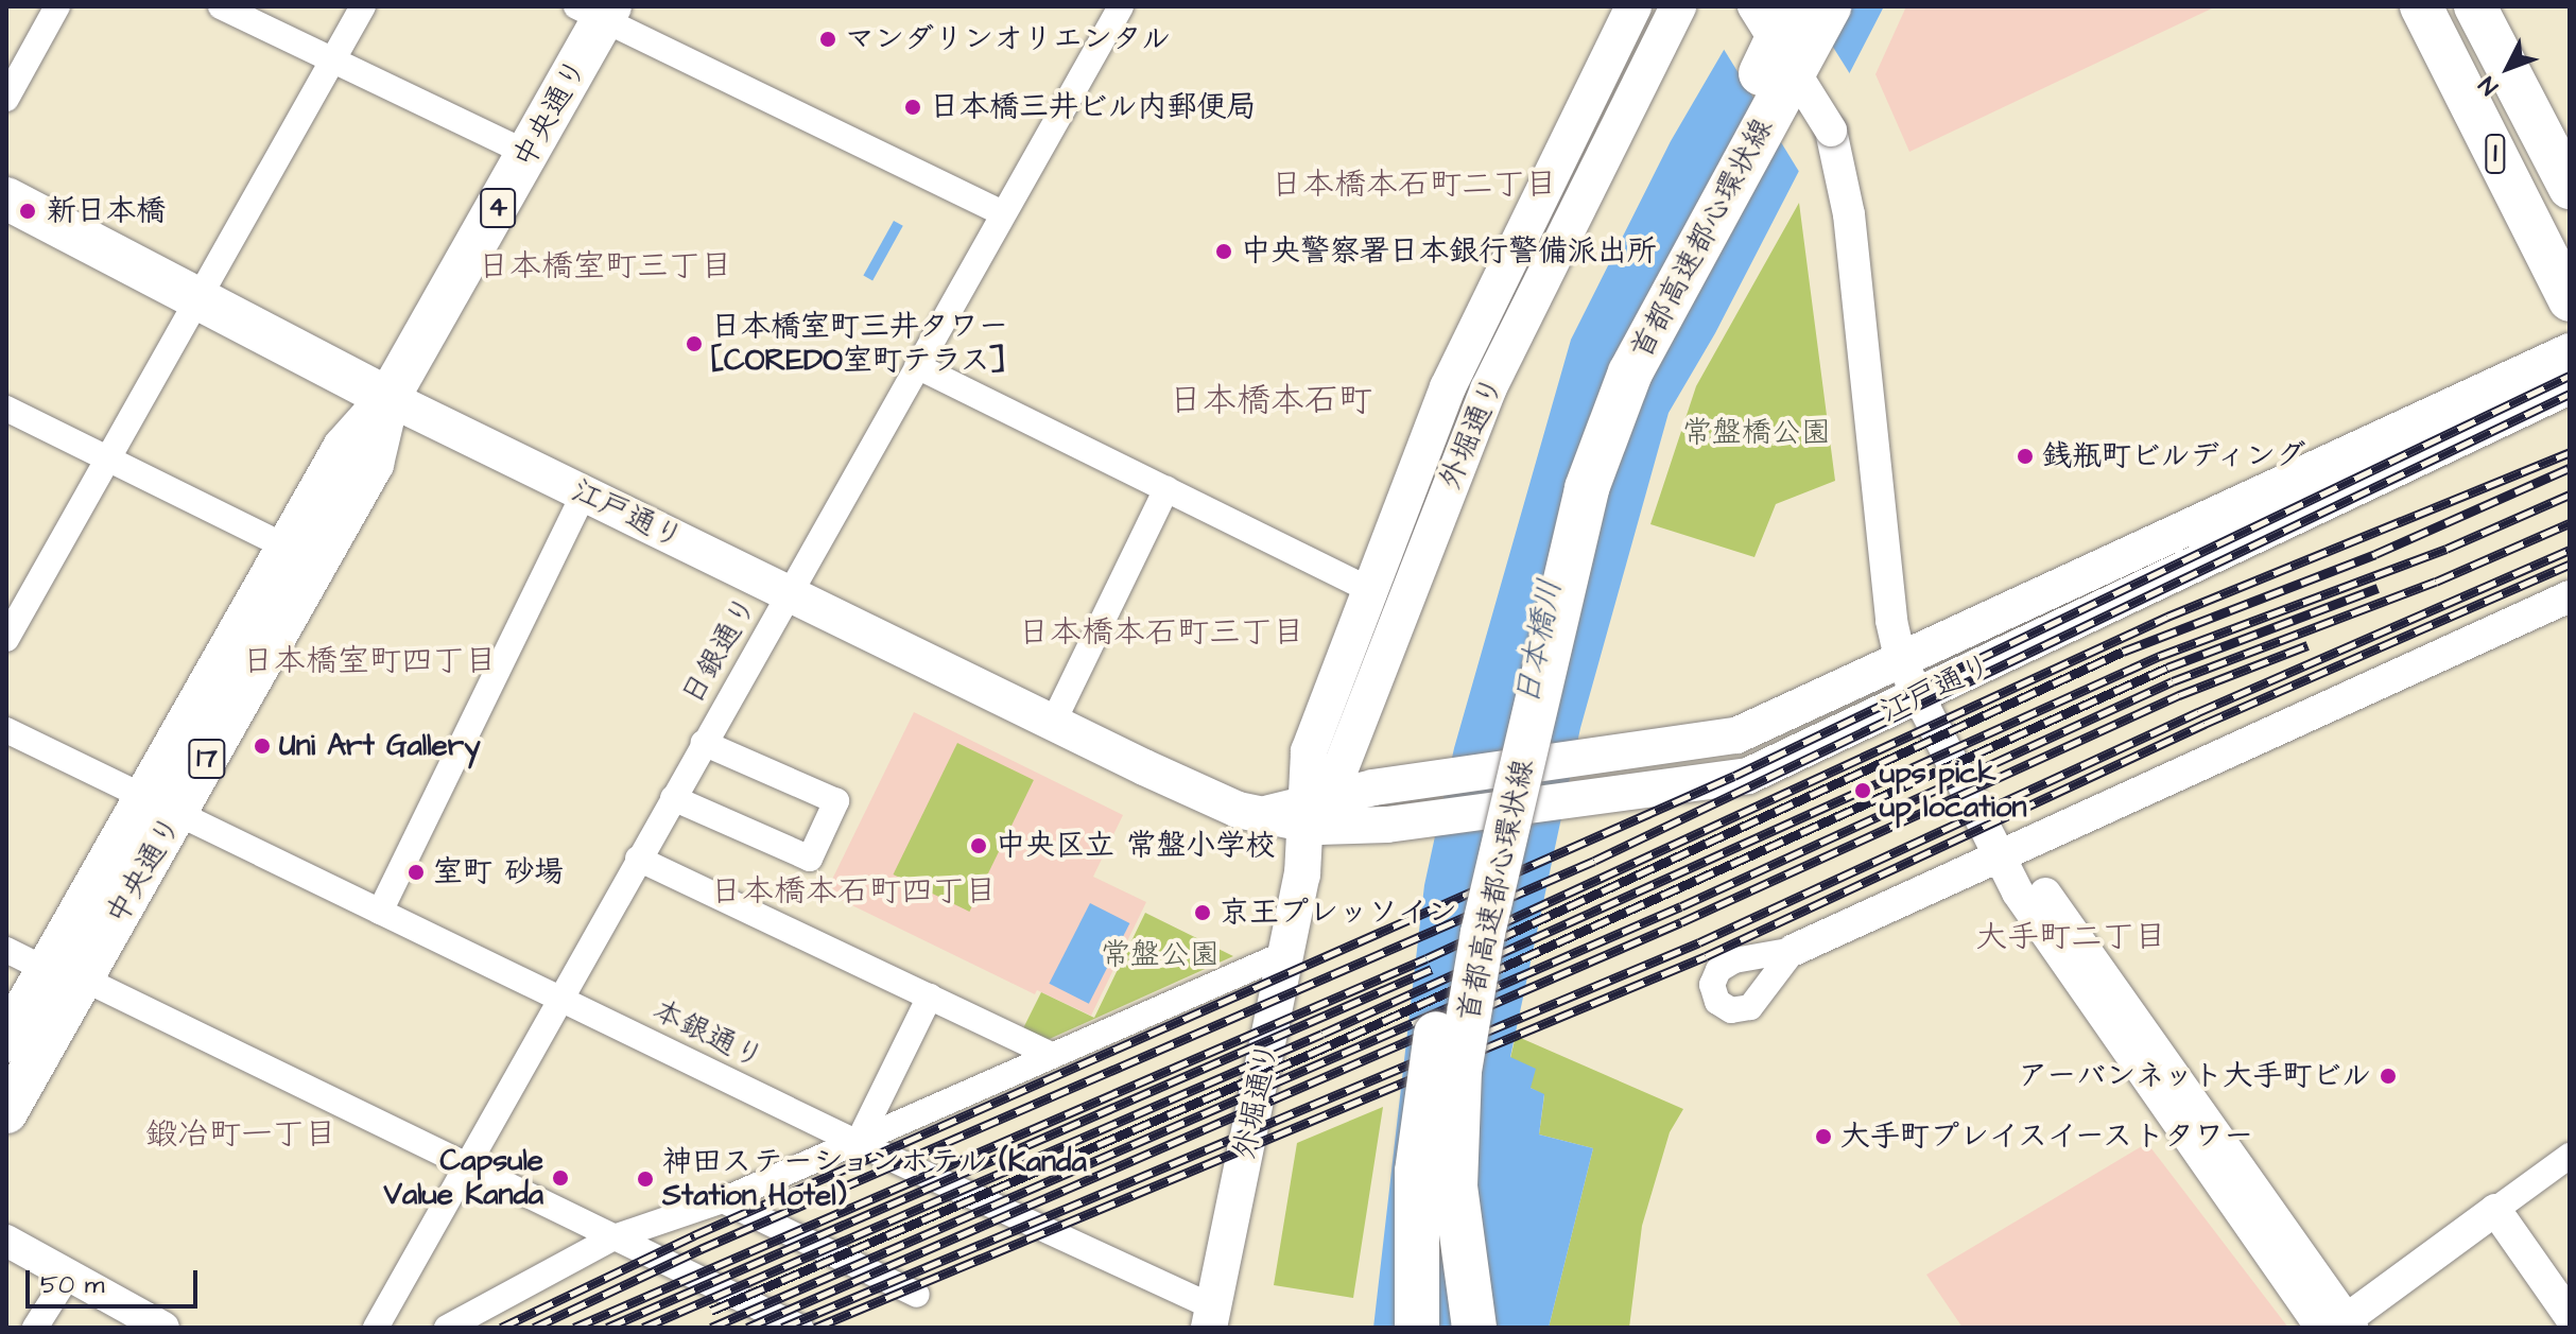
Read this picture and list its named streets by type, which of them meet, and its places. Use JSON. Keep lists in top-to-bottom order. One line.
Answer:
{"streets":{"highway":["中央通り","1","4","首都高速都心環状線","江戸通り","17"],"main road":["外堀通り"],"street":["日銀通り","本銀通り"]},"crossings":[["中央通り","江戸通り"],["中央通り","本銀通り"],["外堀通り","江戸通り"],["外堀通り","本銀通り"],["江戸通り","日銀通り"],["日銀通り","本銀通り"]],"districts":["日本橋本石町二丁目","日本橋室町三丁目","日本橋本石町","日本橋本石町三丁目","日本橋室町四丁目","日本橋本石町四丁目","大手町二丁目","鍛冶町一丁目"],"water":["日本橋川"],"parks":["常盤橋公園","常盤公園"],"places":["マンダリンオリエンタル","日本橋三井ビル内郵便局","新日本橋","中央警察署日本銀行警備派出所","日本橋室町三井タワー [COREDO室町テラス]","銭瓶町ビルディング","Uni Art Gallery","ups pick up location","中央区立 常盤小学校","室町 砂場","京王プレッソイン","アーバンネット大手町ビル","大手町プレイスイーストタワー","Capsule Value Kanda","神田ステーションホテル (Kanda Station Hotel)"],"scale_bar":"50 m","north":"bottom left"}
